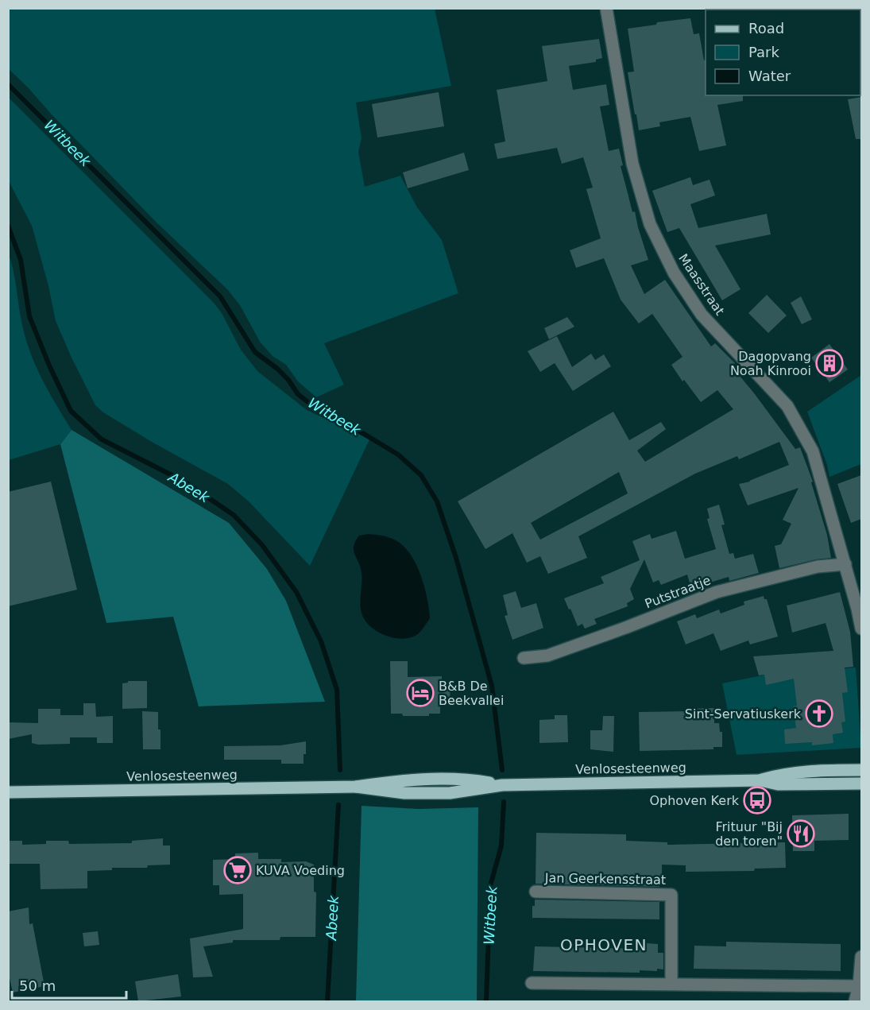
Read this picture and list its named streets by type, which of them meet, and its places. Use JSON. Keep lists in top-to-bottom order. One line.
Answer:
{"streets":{"main road":["Venlosesteenweg"],"street":["Maasstraat","Putstraatje","Jan Geerkensstraat"]},"crossings":[["Maasstraat","Putstraatje"]],"districts":["OPHOVEN"],"water":["Witbeek","Abeek"],"places":{"building":["Dagopvang Noah Kinrooi"],"hotel":["B&B De Beekvallei"],"church":["Sint-Servatiuskerk"],"bus stop":["Ophoven Kerk"],"restaurant":["Frituur \"Bij den toren\""],"supermarket":["KUVA Voeding"]},"legend":["Road","Park","Water"],"scale_bar":"50 m"}
